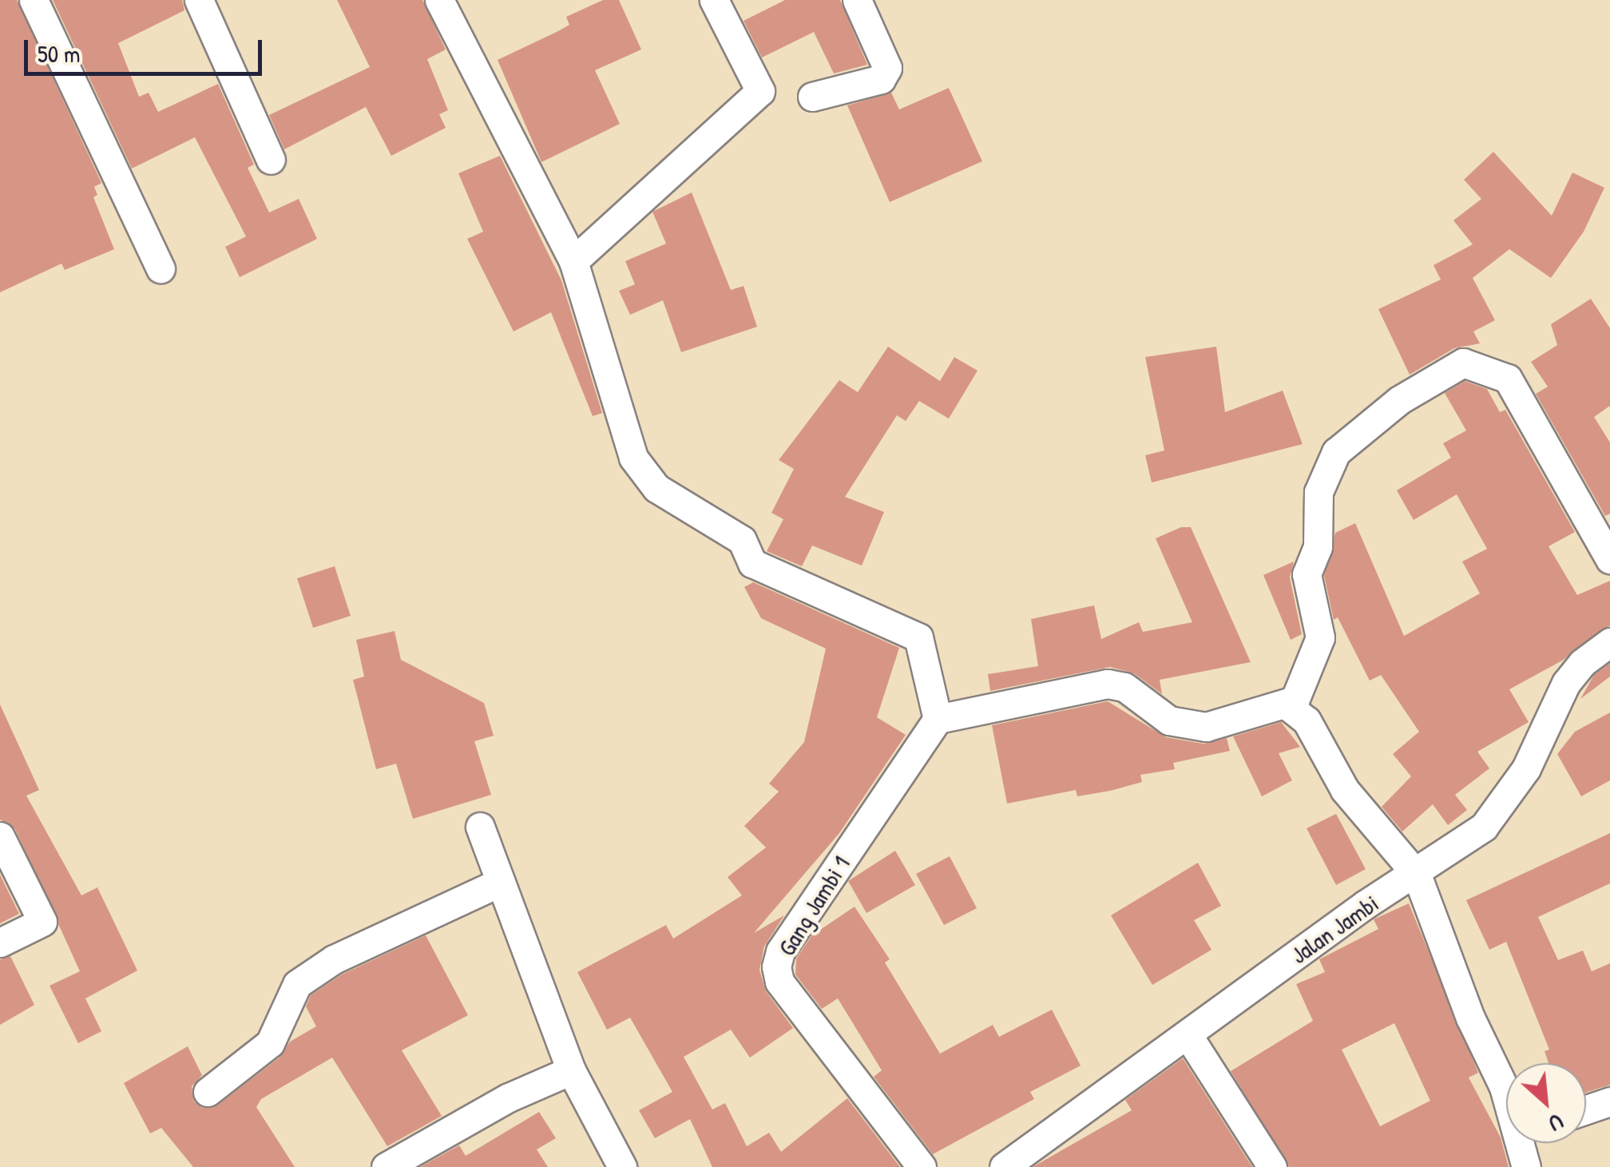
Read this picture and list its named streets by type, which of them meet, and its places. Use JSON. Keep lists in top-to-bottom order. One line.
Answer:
{"streets":{"street":["Gang Jambi 1","Jalan Jambi"]},"scale_bar":"50 m","north":"bottom right"}
